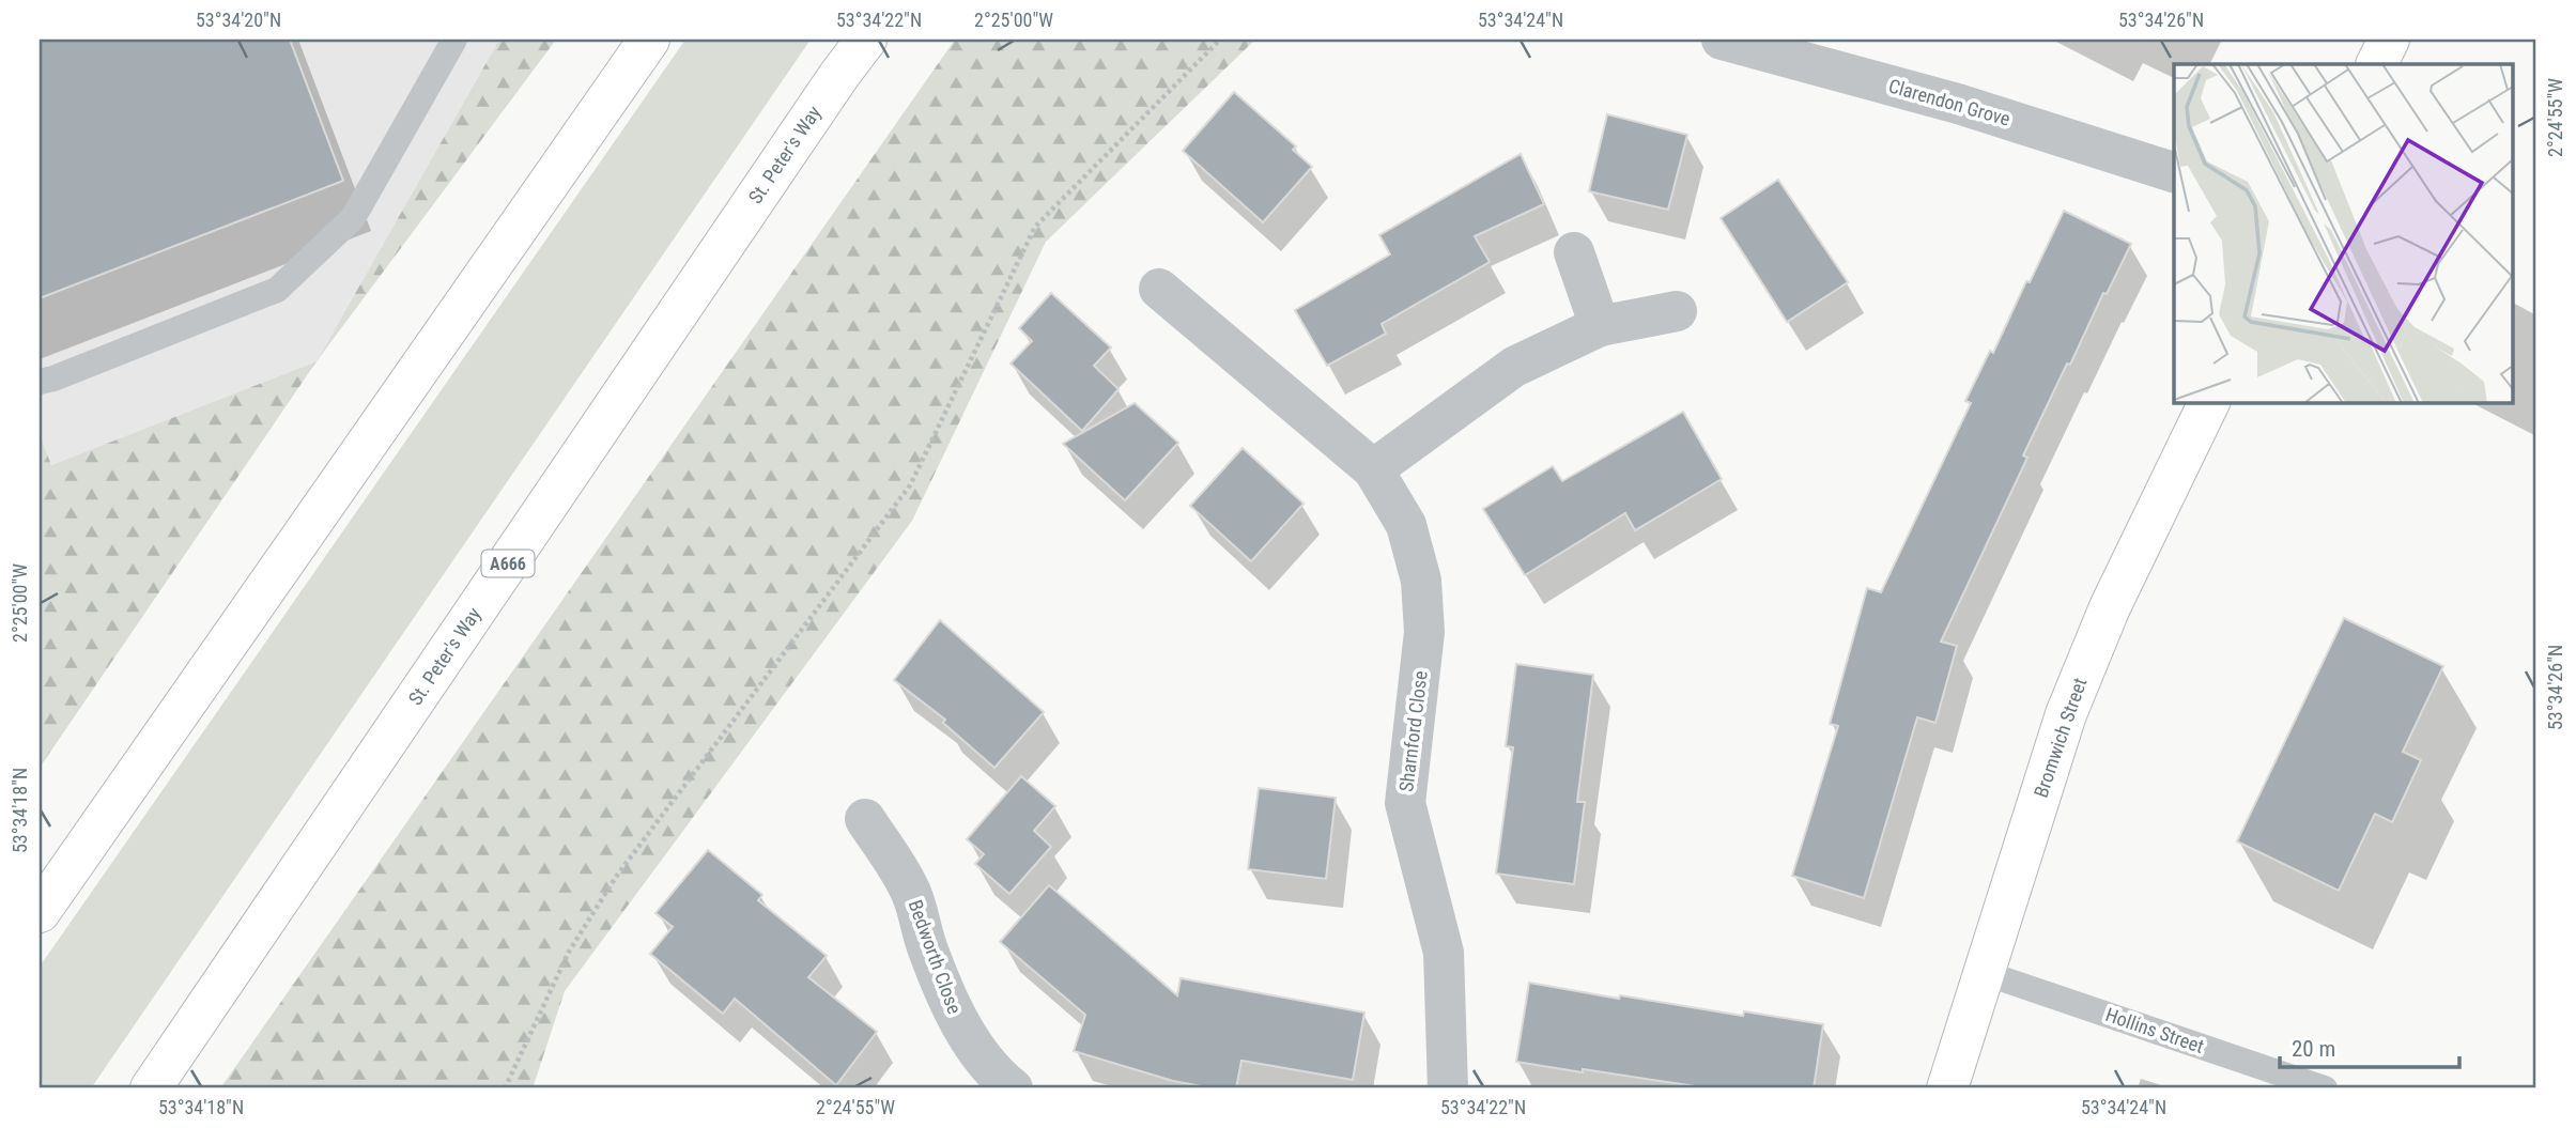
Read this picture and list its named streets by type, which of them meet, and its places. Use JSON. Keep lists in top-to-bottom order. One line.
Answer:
{"streets":{"main road":["St. Peter's Way","A666","Bromwich Street"],"street":["Clarendon Grove","Sharnford Close","Bedworth Close"],"lane":["Hollins Street"]},"crossings":[["Bromwich Street","Hollins Street"]],"scale_bar":"20 m","coordinates":["53°34'20\"N","53°34'22\"N","2°25'00\"W","53°34'24\"N","53°34'26\"N","2°24'55\"W","53°34'18\"N"]}
